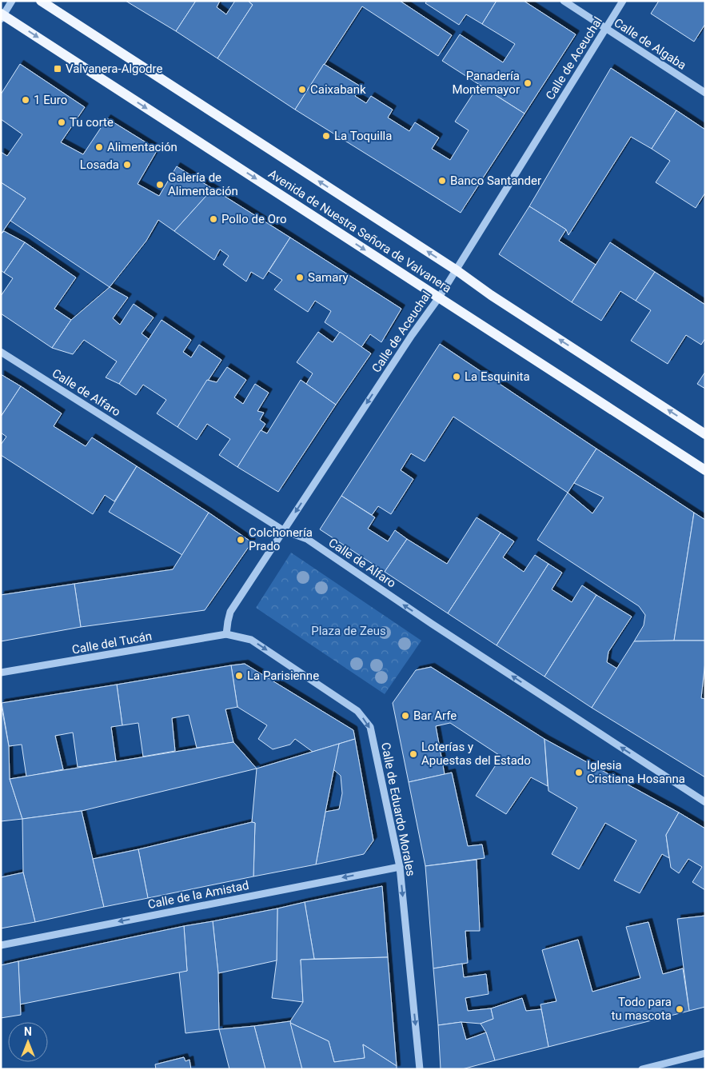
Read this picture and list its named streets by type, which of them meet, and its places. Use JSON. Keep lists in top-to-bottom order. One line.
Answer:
{"streets":{"main road":["Avenida de Nuestra Señora de Valvanera"],"street":["Calle de Algaba","Calle de Aceuchal","Calle de Alfaro","Calle del Tucán","Calle de Eduardo Morales","Calle de la Amistad"]},"crossings":[["Calle de Algaba","Calle de Aceuchal"],["Calle de Aceuchal","Avenida de Nuestra Señora de Valvanera"],["Calle de Aceuchal","Calle de Alfaro"],["Calle de Aceuchal","Calle del Tucán"],["Calle de Aceuchal","Calle de Eduardo Morales"],["Calle del Tucán","Calle de Eduardo Morales"],["Calle de Eduardo Morales","Calle de la Amistad"]],"one_way":["Calle de Aceuchal","Calle de Alfaro","Calle de Eduardo Morales","Calle de la Amistad"],"parks":["Plaza de Zeus"],"places":{"transit":["Valvanera-Algodre"],"other":["Panadería Montemayor","Caixabank","1 Euro","Tu corte","La Toquilla","Alimentación","Losada","Banco Santander","Galería de Alimentación","Pollo de Oro","Samary","La Esquinita","Colchonería Prado","La Parisienne","Bar Arfe","Loterías y Apuestas del Estado","Iglesia Cristiana Hosanna","Todo para tu mascota"]},"north":"top"}
